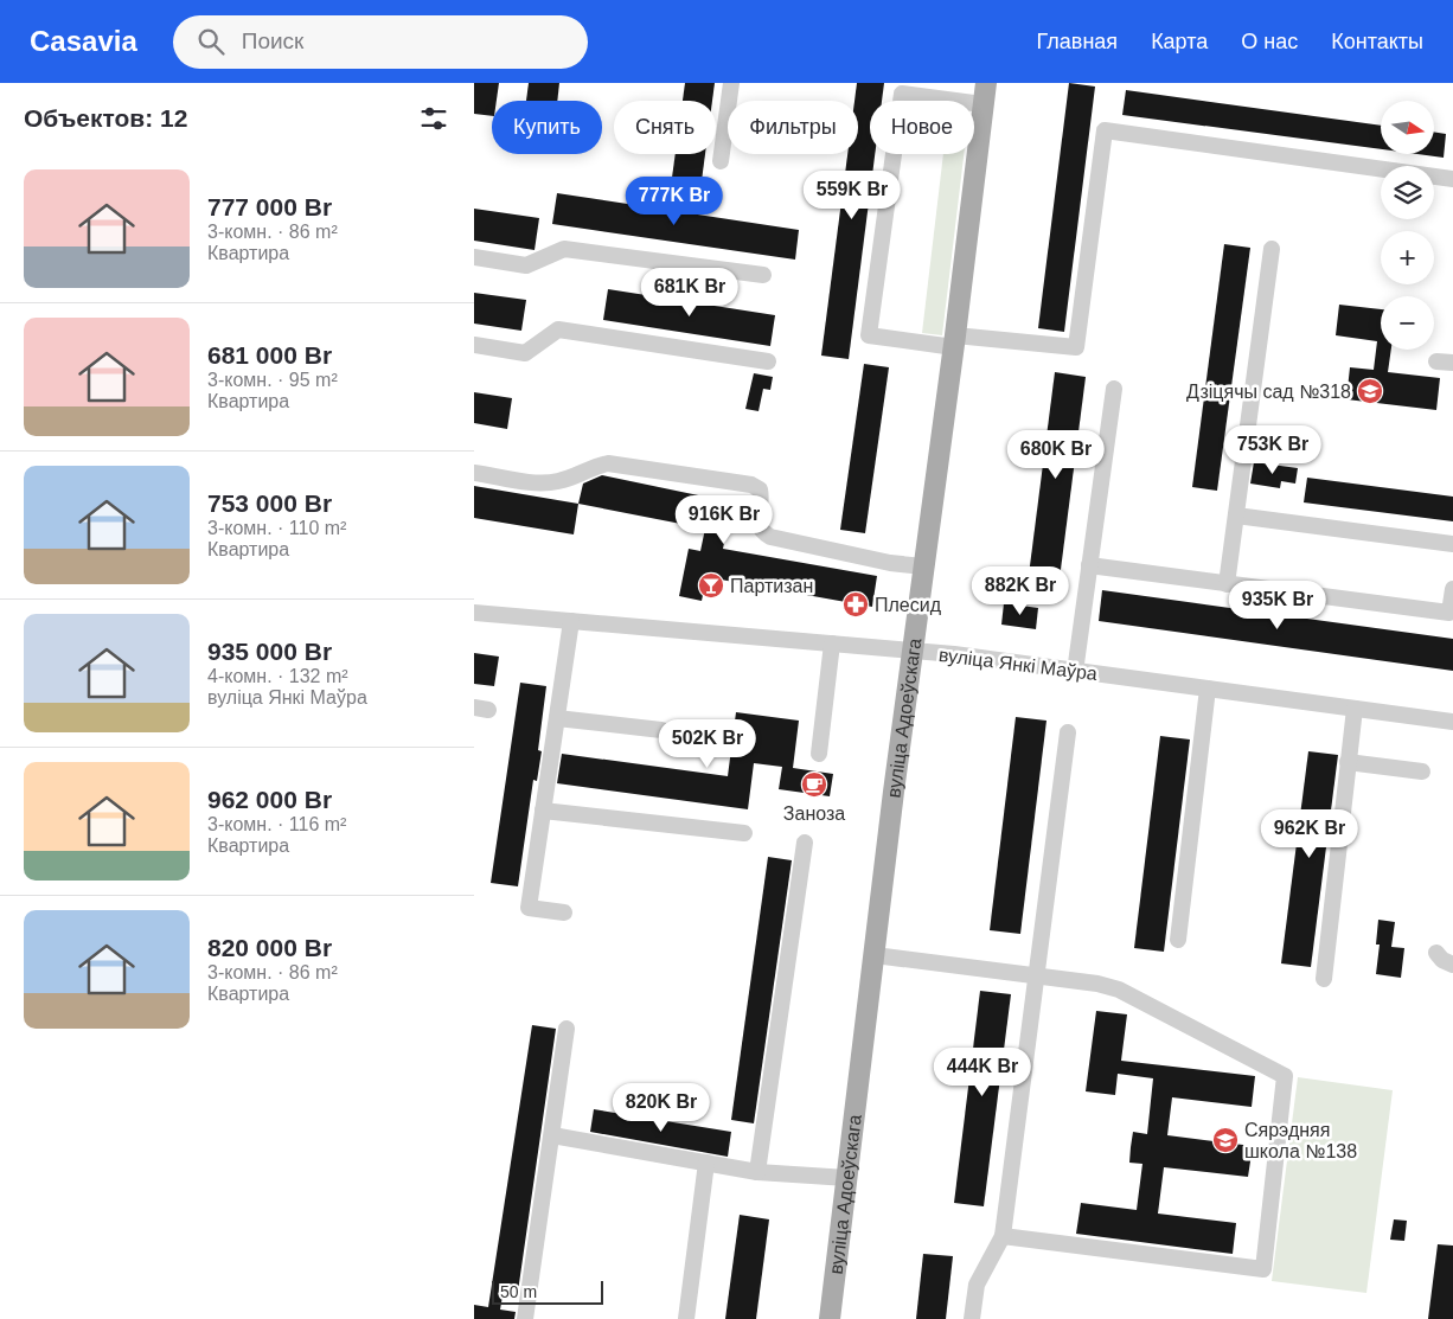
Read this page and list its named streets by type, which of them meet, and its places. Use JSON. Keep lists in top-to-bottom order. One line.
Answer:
{"streets":{"main road":["вуліца Адоеўскага"],"street":["вуліца Янкі Маўра"]},"crossings":[["вуліца Янкі Маўра","вуліца Адоеўскага"]],"places":{"school or university":["Дзіцячы сад №318","Сярэдняя школа №138"],"bar":["Партизан"],"pharmacy":["Плесид"],"cafe":["Заноза"]},"scale_bar":"50 m","north":"right","page":{"header":"Casavia","search":"Поиск","nav":["Главная","Карта","О нас","Контакты"],"heading":"Объектов: 12","map_buttons":["+","−"],"chip":["Купить","Снять","Фильтры","Новое"],"list":[{"name":"777 000 Br","note":"3-комн. · 86 m² · Квартира"},{"name":"681 000 Br","note":"3-комн. · 95 m² · Квартира"},{"name":"753 000 Br","note":"3-комн. · 110 m² · Квартира"},{"name":"935 000 Br","note":"4-комн. · 132 m² · вуліца Янкі Маўра"},{"name":"962 000 Br","note":"3-комн. · 116 m² · Квартира"},{"name":"820 000 Br","note":"3-комн. · 86 m² · Квартира"}],"price":["559K Br","777K Br","681K Br","753K Br","680K Br","916K Br","882K Br","935K Br","502K Br","962K Br","444K Br","820K Br"],"scale":"50 m"}}
